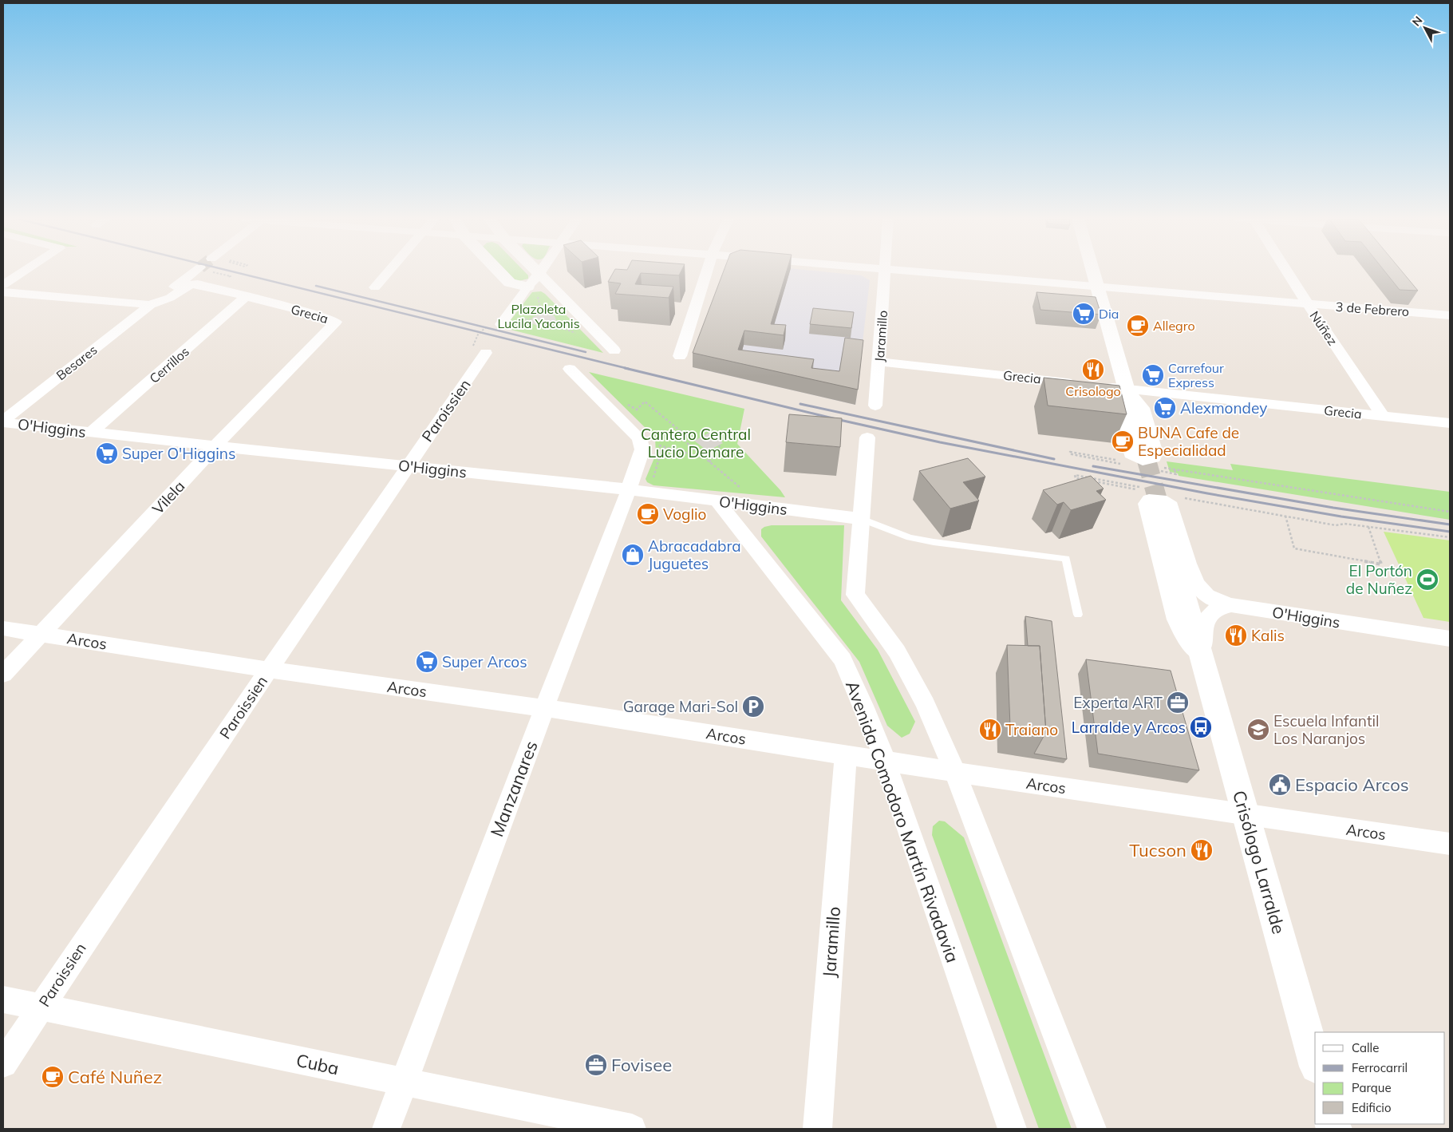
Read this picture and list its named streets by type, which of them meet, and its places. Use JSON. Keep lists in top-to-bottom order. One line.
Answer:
{"streets":{"street":["3 de Febrero","Grecia","Núñez","Jaramillo","Besares","Cerrillos","Paroissien","O'Higgins","Vilela","Arcos","Manzanares","Avenida Comodoro Martín Rivadavia","Crisólogo Larralde","Cuba"]},"crossings":[["3 de Febrero","Núñez"],["Grecia","Núñez"],["Grecia","Jaramillo"],["Grecia","Besares"],["Grecia","Cerrillos"],["Grecia","Vilela"],["Jaramillo","Arcos"],["Besares","O'Higgins"],["Cerrillos","O'Higgins"],["Paroissien","O'Higgins"],["Paroissien","Arcos"],["Paroissien","Cuba"],["O'Higgins","Vilela"],["O'Higgins","Manzanares"],["O'Higgins","Avenida Comodoro Martín Rivadavia"],["O'Higgins","Crisólogo Larralde"],["Vilela","Arcos"],["Arcos","Manzanares"],["Arcos","Avenida Comodoro Martín Rivadavia"],["Arcos","Crisólogo Larralde"],["Manzanares","Cuba"]],"parks":["Plazoleta Lucila Yaconis","Cantero Central Lucio Demare"],"places":{"supermarket":["Dia","Carrefour Express","Alexmondey","Super O'Higgins","Super Arcos"],"cafe":["Allegro","BUNA Cafe de Especialidad","Voglio","Café Nuñez"],"restaurant":["Crisologo","Kalis","Traiano","Tucson"],"shop":["Abracadabra Juguetes"],"sports":["El Portón de Nuñez"],"office":["Experta ART","Fovisee"],"parking":["Garage Mari-Sol"],"bus stop":["Larralde y Arcos"],"school or university":["Escuela Infantil Los Naranjos"],"public building":["Espacio Arcos"]},"legend":["Calle","Ferrocarril","Parque","Edificio"],"north":"top left"}
